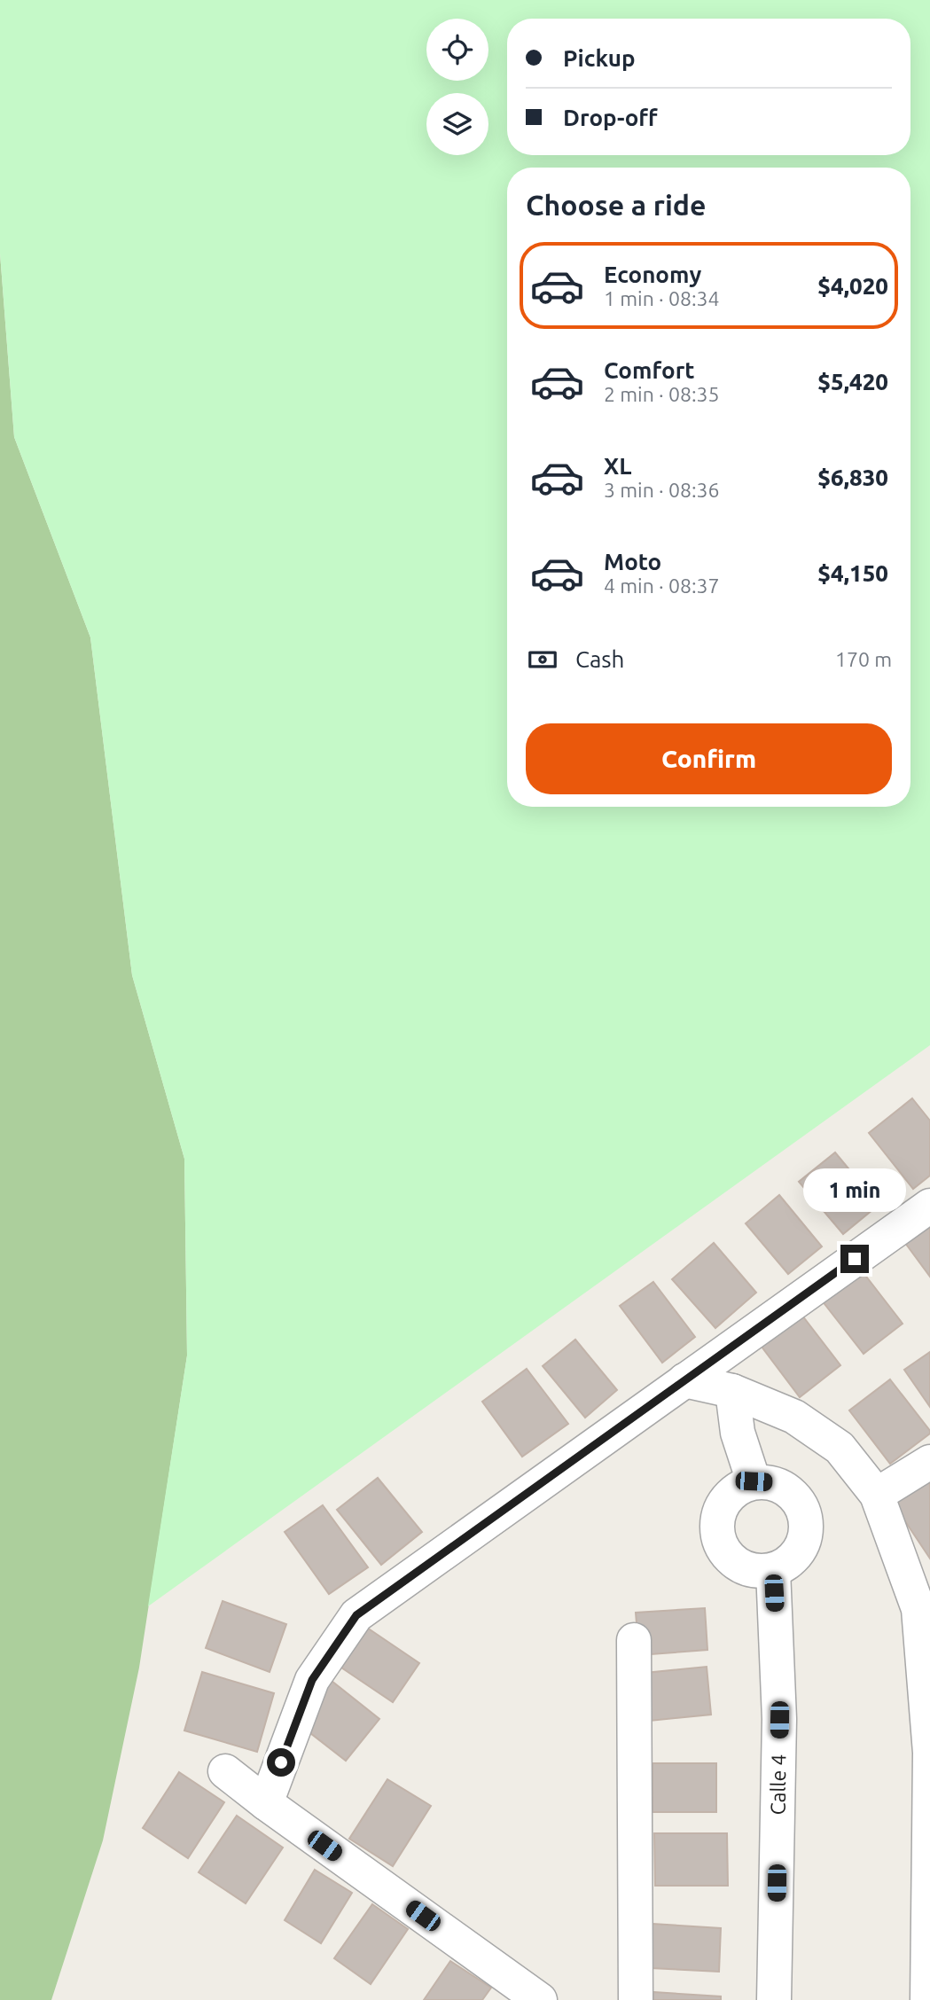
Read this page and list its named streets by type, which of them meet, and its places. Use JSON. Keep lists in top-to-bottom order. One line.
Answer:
{"streets":{"lane":["Calle 4"]},"page":{"banner":["Pickup","Drop-off"],"heading":"Choose a ride","list":[{"name":"Economy","note":"1 min · 08:34","value":"$4,020"},{"name":"Comfort","note":"2 min · 08:35","value":"$5,420"},{"name":"XL","note":"3 min · 08:36","value":"$6,830"},{"name":"Moto","note":"4 min · 08:37","value":"$4,150"}],"pay":["Cash","170 m"],"buttons":"Confirm","bubble":"1 min"}}
